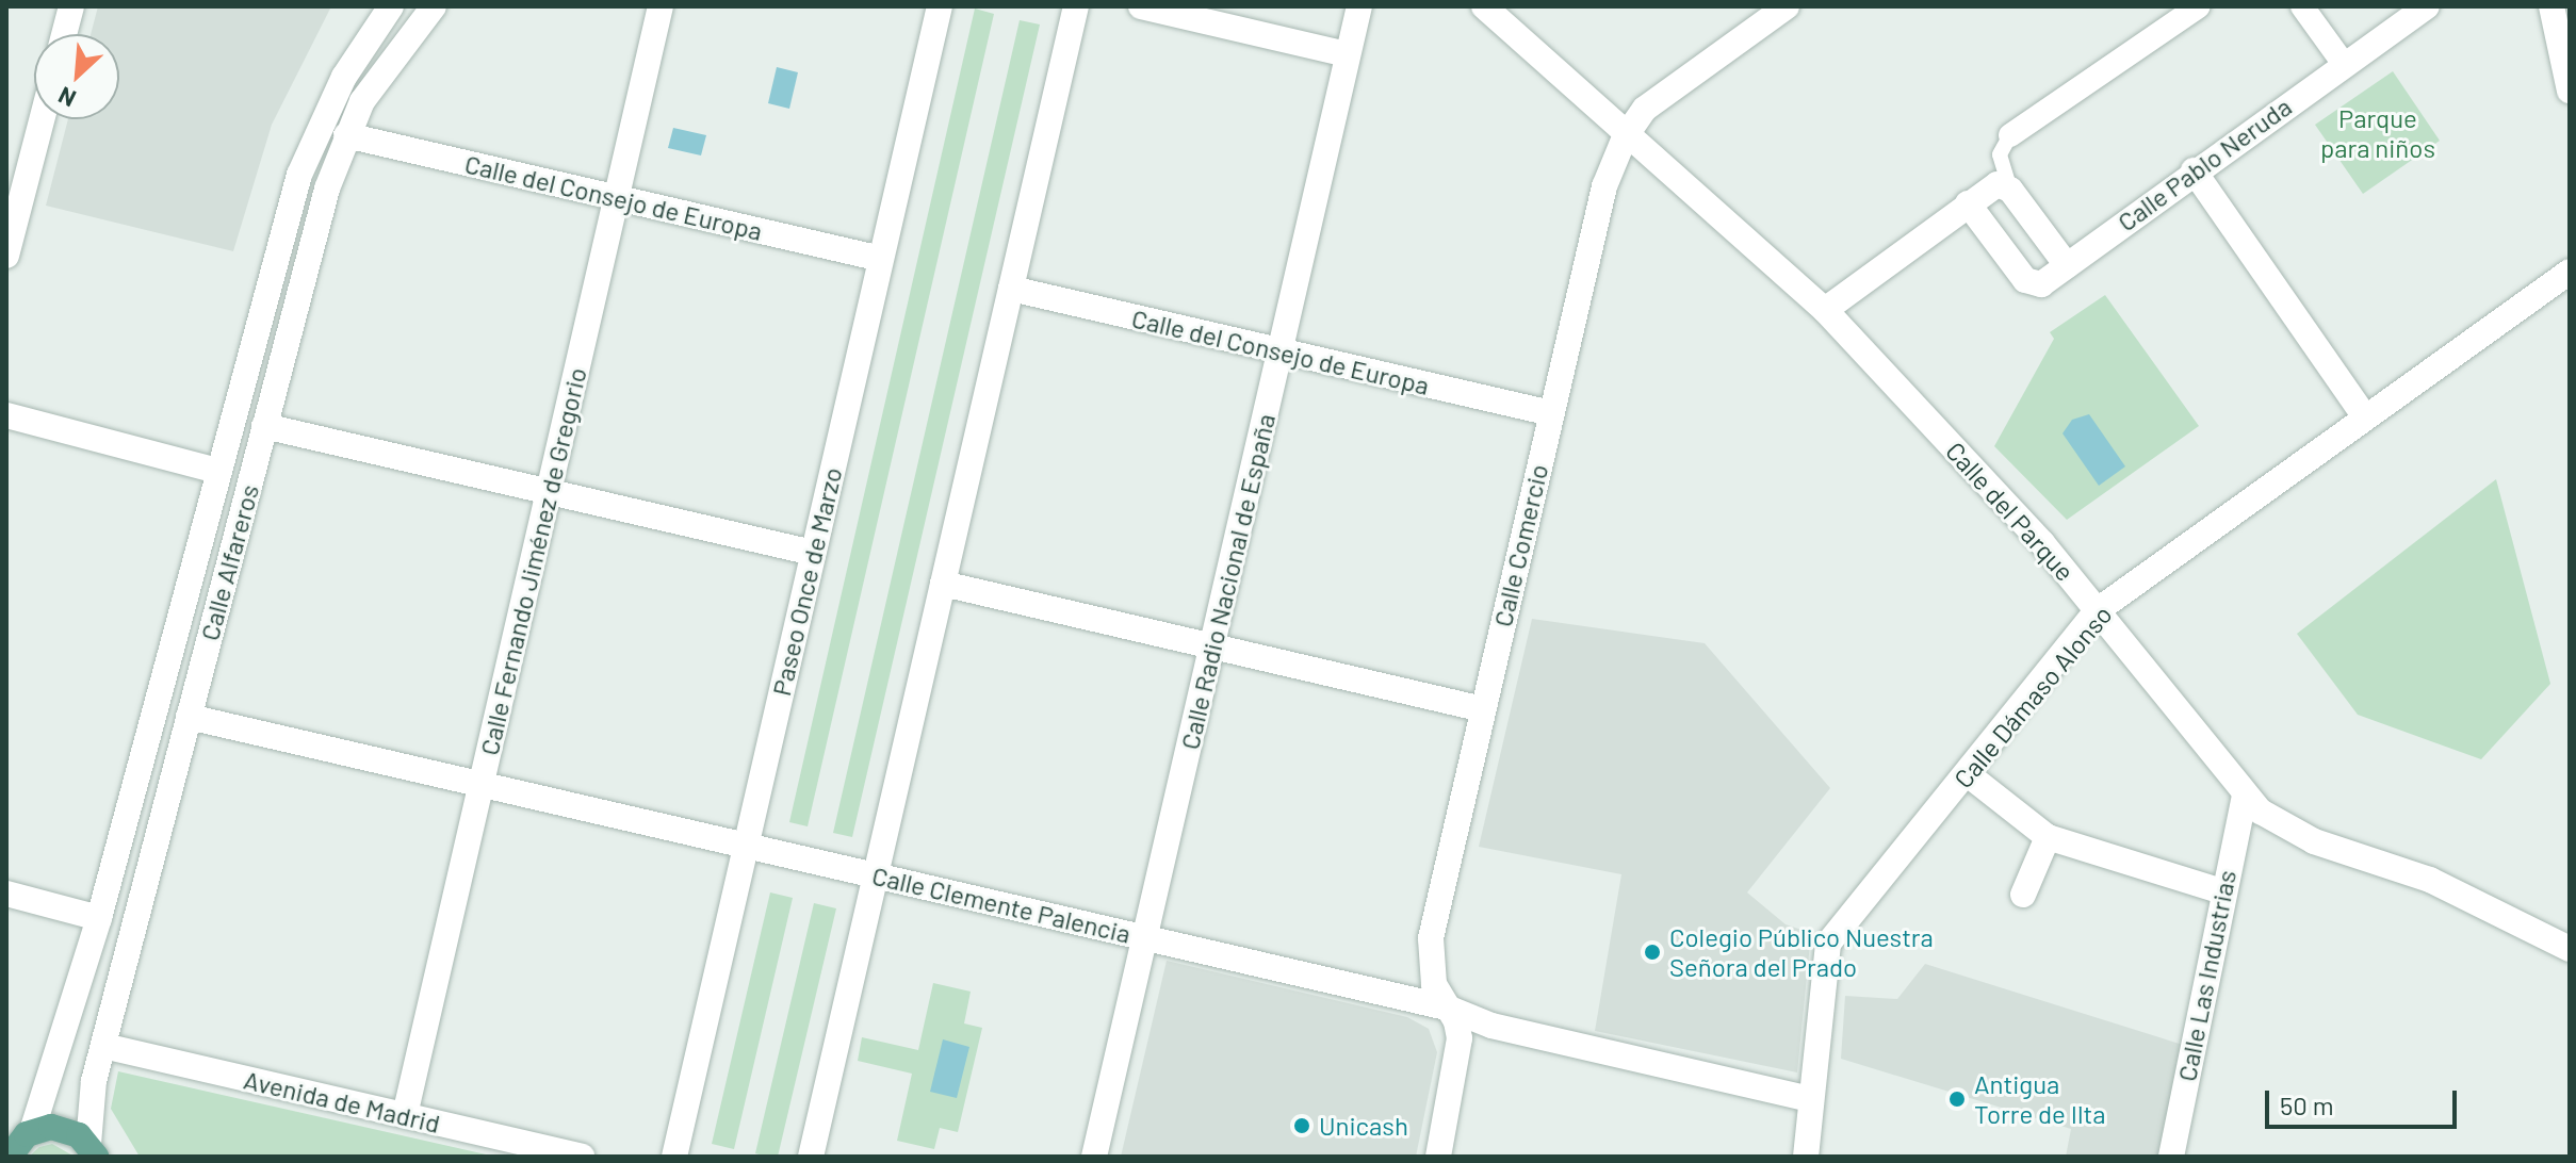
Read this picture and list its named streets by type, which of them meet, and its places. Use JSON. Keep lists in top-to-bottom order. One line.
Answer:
{"streets":{"street":["Calle Pablo Neruda","Calle del Consejo de Europa","Calle del Parque","Calle Comercio","Calle Fernando Jiménez de Gregorio","Calle Alfareros","Paseo Once de Marzo","Calle Radio Nacional de España","Calle Dámaso Alonso","Calle Clemente Palencia","Calle Las Industrias","Avenida de Madrid"]},"crossings":[["Calle del Consejo de Europa","Calle Comercio"],["Calle del Consejo de Europa","Calle Fernando Jiménez de Gregorio"],["Calle del Consejo de Europa","Calle Alfareros"],["Calle del Consejo de Europa","Paseo Once de Marzo"],["Calle del Consejo de Europa","Calle Radio Nacional de España"],["Calle del Parque","Calle Comercio"],["Calle del Parque","Calle Dámaso Alonso"],["Calle del Parque","Calle Las Industrias"],["Calle Comercio","Calle Clemente Palencia"],["Calle Fernando Jiménez de Gregorio","Calle Clemente Palencia"],["Calle Fernando Jiménez de Gregorio","Avenida de Madrid"],["Calle Alfareros","Calle Clemente Palencia"],["Calle Alfareros","Avenida de Madrid"],["Paseo Once de Marzo","Calle Clemente Palencia"],["Calle Radio Nacional de España","Calle Clemente Palencia"],["Calle Dámaso Alonso","Calle Clemente Palencia"]],"parks":["Parque para niños"],"places":["Colegio Público Nuestra Señora del Prado","Antigua Torre de Ilta","Unicash"],"scale_bar":"50 m","north":"bottom left"}
